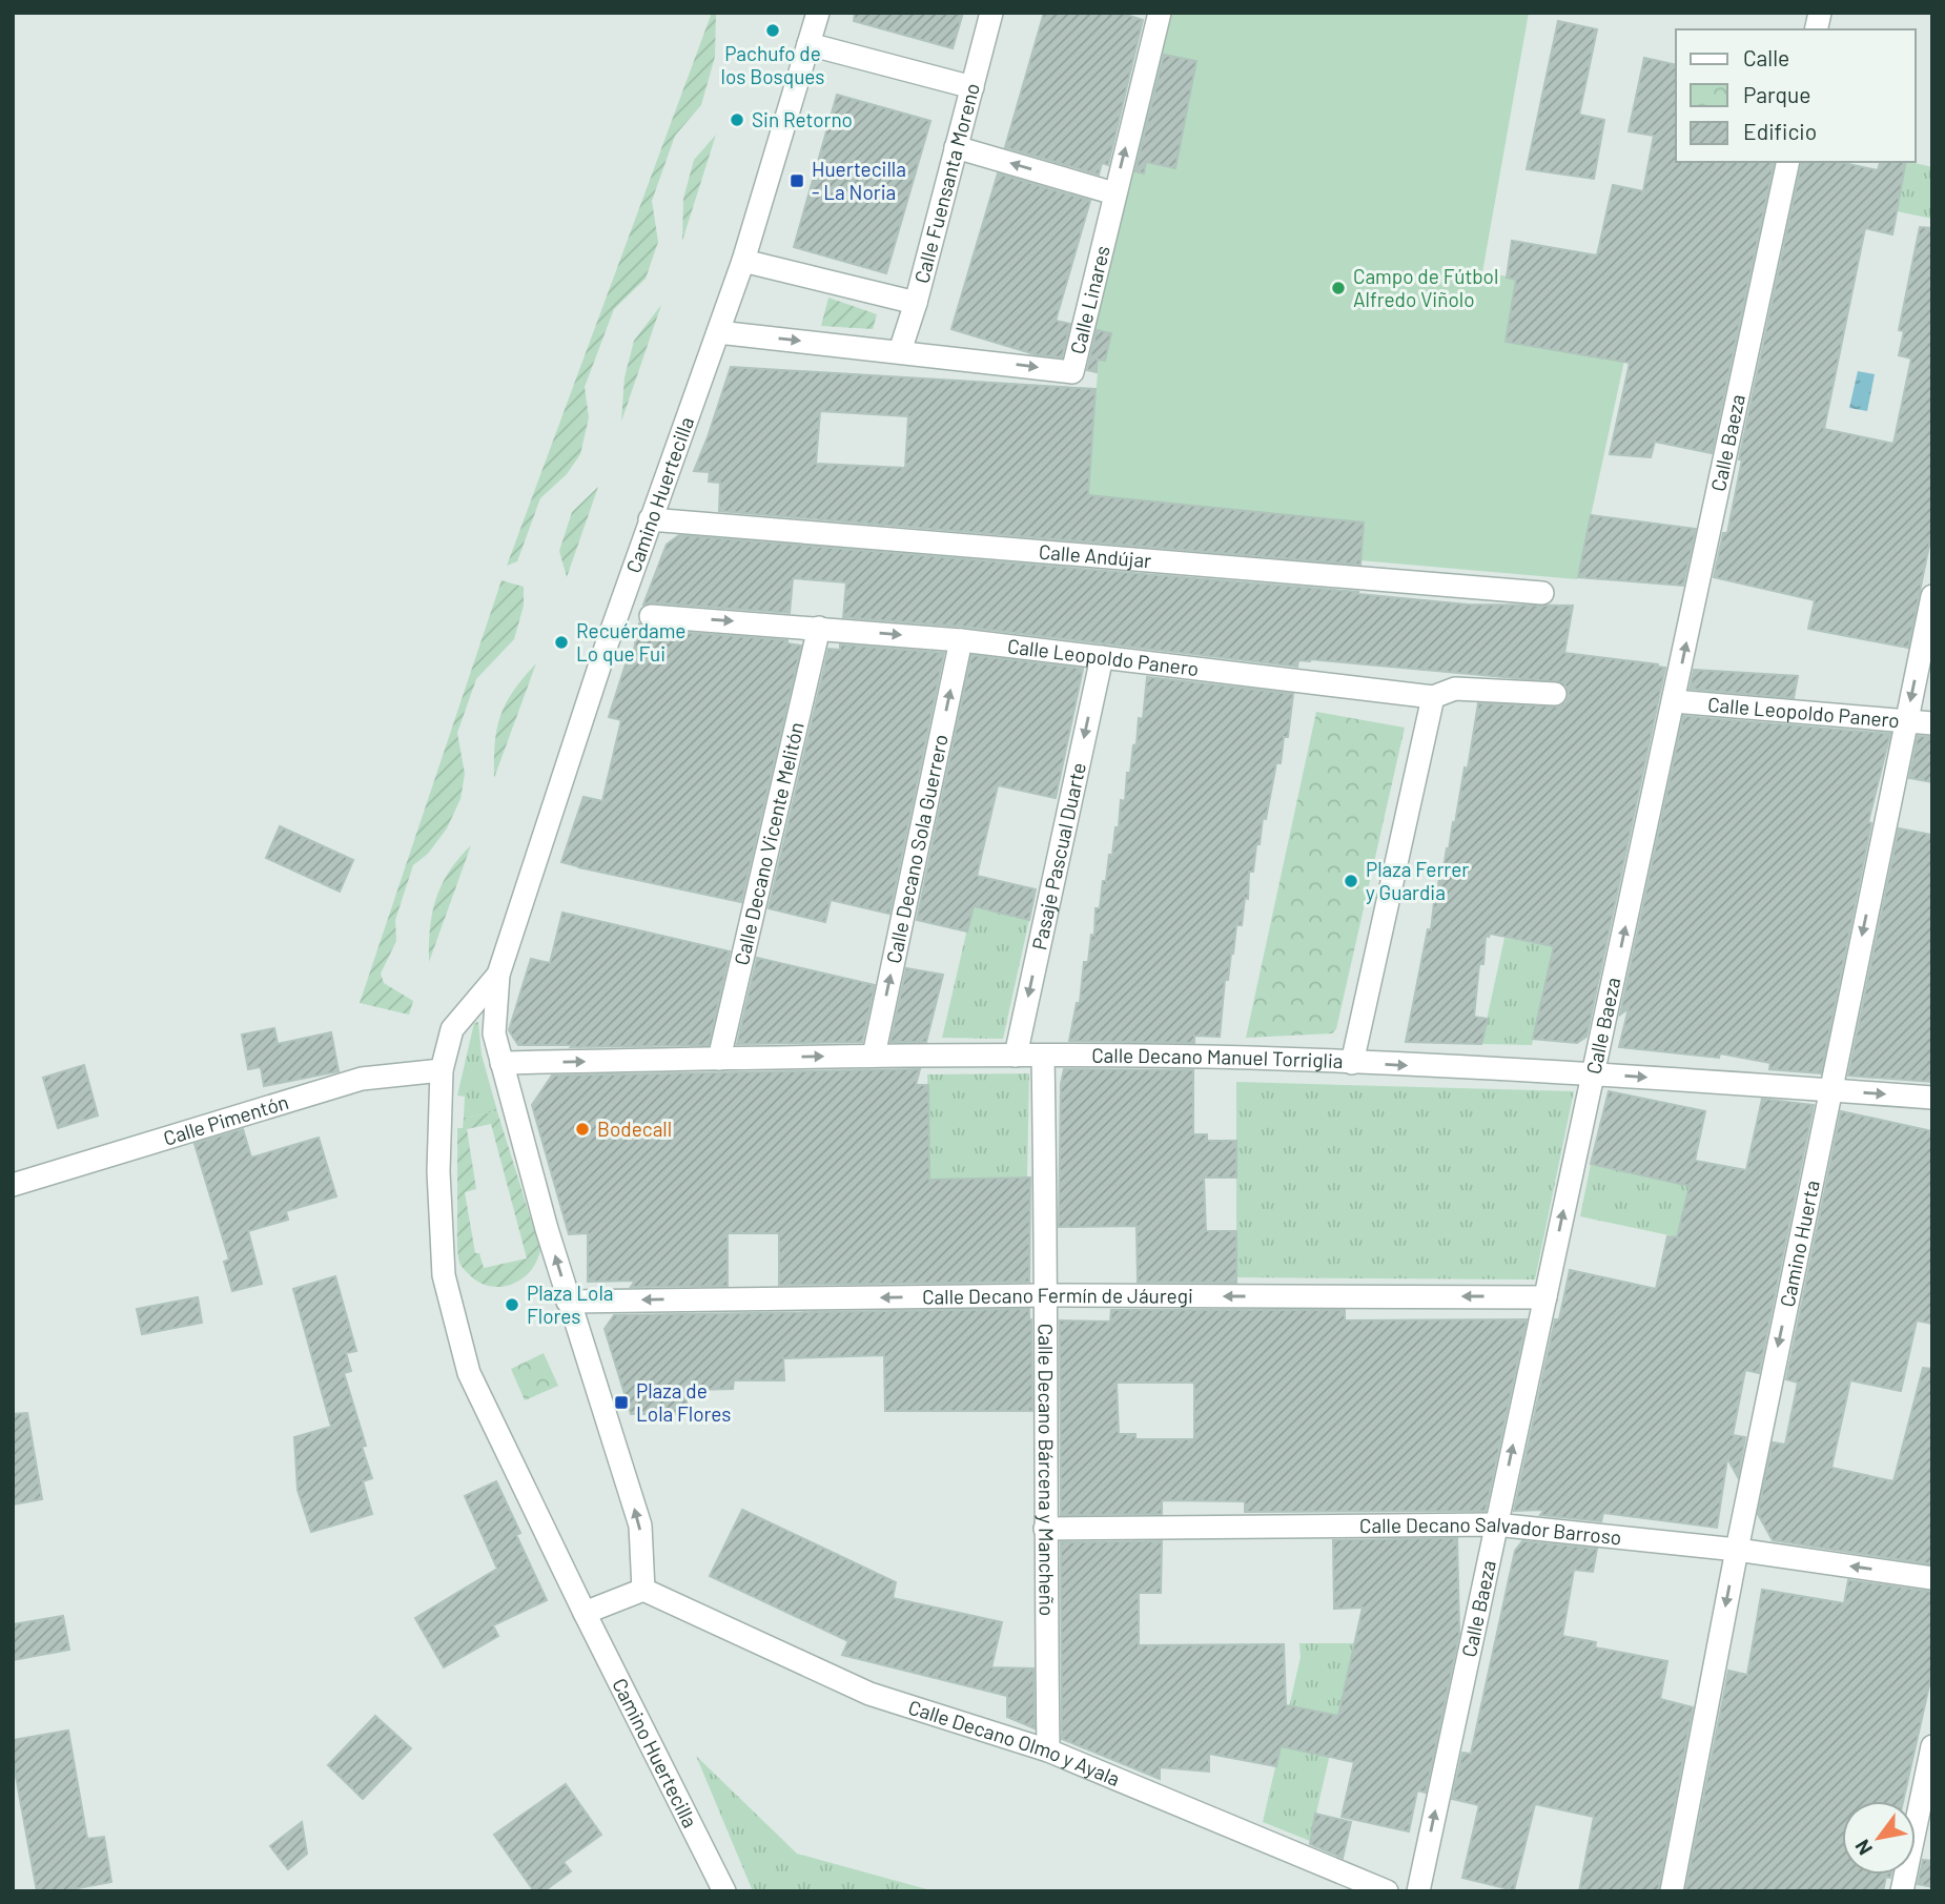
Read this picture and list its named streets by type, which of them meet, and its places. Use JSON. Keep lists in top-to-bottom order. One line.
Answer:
{"streets":{"street":["Calle Fuensanta Moreno","Calle Linares","Calle Baeza","Camino Huertecilla","Calle Andújar","Calle Leopoldo Panero","Calle Decano Vicente Melitón","Calle Decano Sola Guerrero","Pasaje Pascual Duarte","Calle Decano Manuel Torriglia","Calle Pimentón","Camino Huerta","Calle Decano Fermín de Jáuregi","Calle Decano Bárcena y Mancheño","Calle Decano Salvador Barroso","Calle Decano Olmo y Ayala"]},"crossings":[["Calle Fuensanta Moreno","Calle Linares"],["Calle Linares","Camino Huertecilla"],["Calle Baeza","Calle Leopoldo Panero"],["Calle Baeza","Calle Decano Manuel Torriglia"],["Calle Baeza","Calle Decano Fermín de Jáuregi"],["Calle Baeza","Calle Decano Salvador Barroso"],["Camino Huertecilla","Calle Andújar"],["Calle Leopoldo Panero","Calle Decano Vicente Melitón"],["Calle Leopoldo Panero","Calle Decano Sola Guerrero"],["Calle Leopoldo Panero","Pasaje Pascual Duarte"],["Calle Leopoldo Panero","Camino Huerta"],["Calle Decano Vicente Melitón","Calle Decano Manuel Torriglia"],["Calle Decano Sola Guerrero","Calle Decano Manuel Torriglia"],["Pasaje Pascual Duarte","Calle Decano Manuel Torriglia"],["Calle Decano Manuel Torriglia","Camino Huerta"],["Calle Decano Manuel Torriglia","Calle Decano Bárcena y Mancheño"],["Camino Huerta","Calle Decano Salvador Barroso"],["Calle Decano Fermín de Jáuregi","Calle Decano Bárcena y Mancheño"],["Calle Decano Bárcena y Mancheño","Calle Decano Salvador Barroso"],["Calle Decano Bárcena y Mancheño","Calle Decano Olmo y Ayala"]],"one_way":["Calle Baeza","Calle Decano Sola Guerrero","Pasaje Pascual Duarte","Calle Decano Manuel Torriglia","Camino Huerta","Calle Decano Fermín de Jáuregi"],"places":{"other":["Pachufo de los Bosques","Sin Retorno","Campo de Fútbol Alfredo Viñolo","Recuérdame Lo que Fui","Plaza Ferrer y Guardia","Bodecall","Plaza Lola Flores"],"transit":["Huertecilla - La Noria","Plaza de Lola Flores"]},"legend":["Calle","Parque","Edificio"],"north":"bottom left"}
